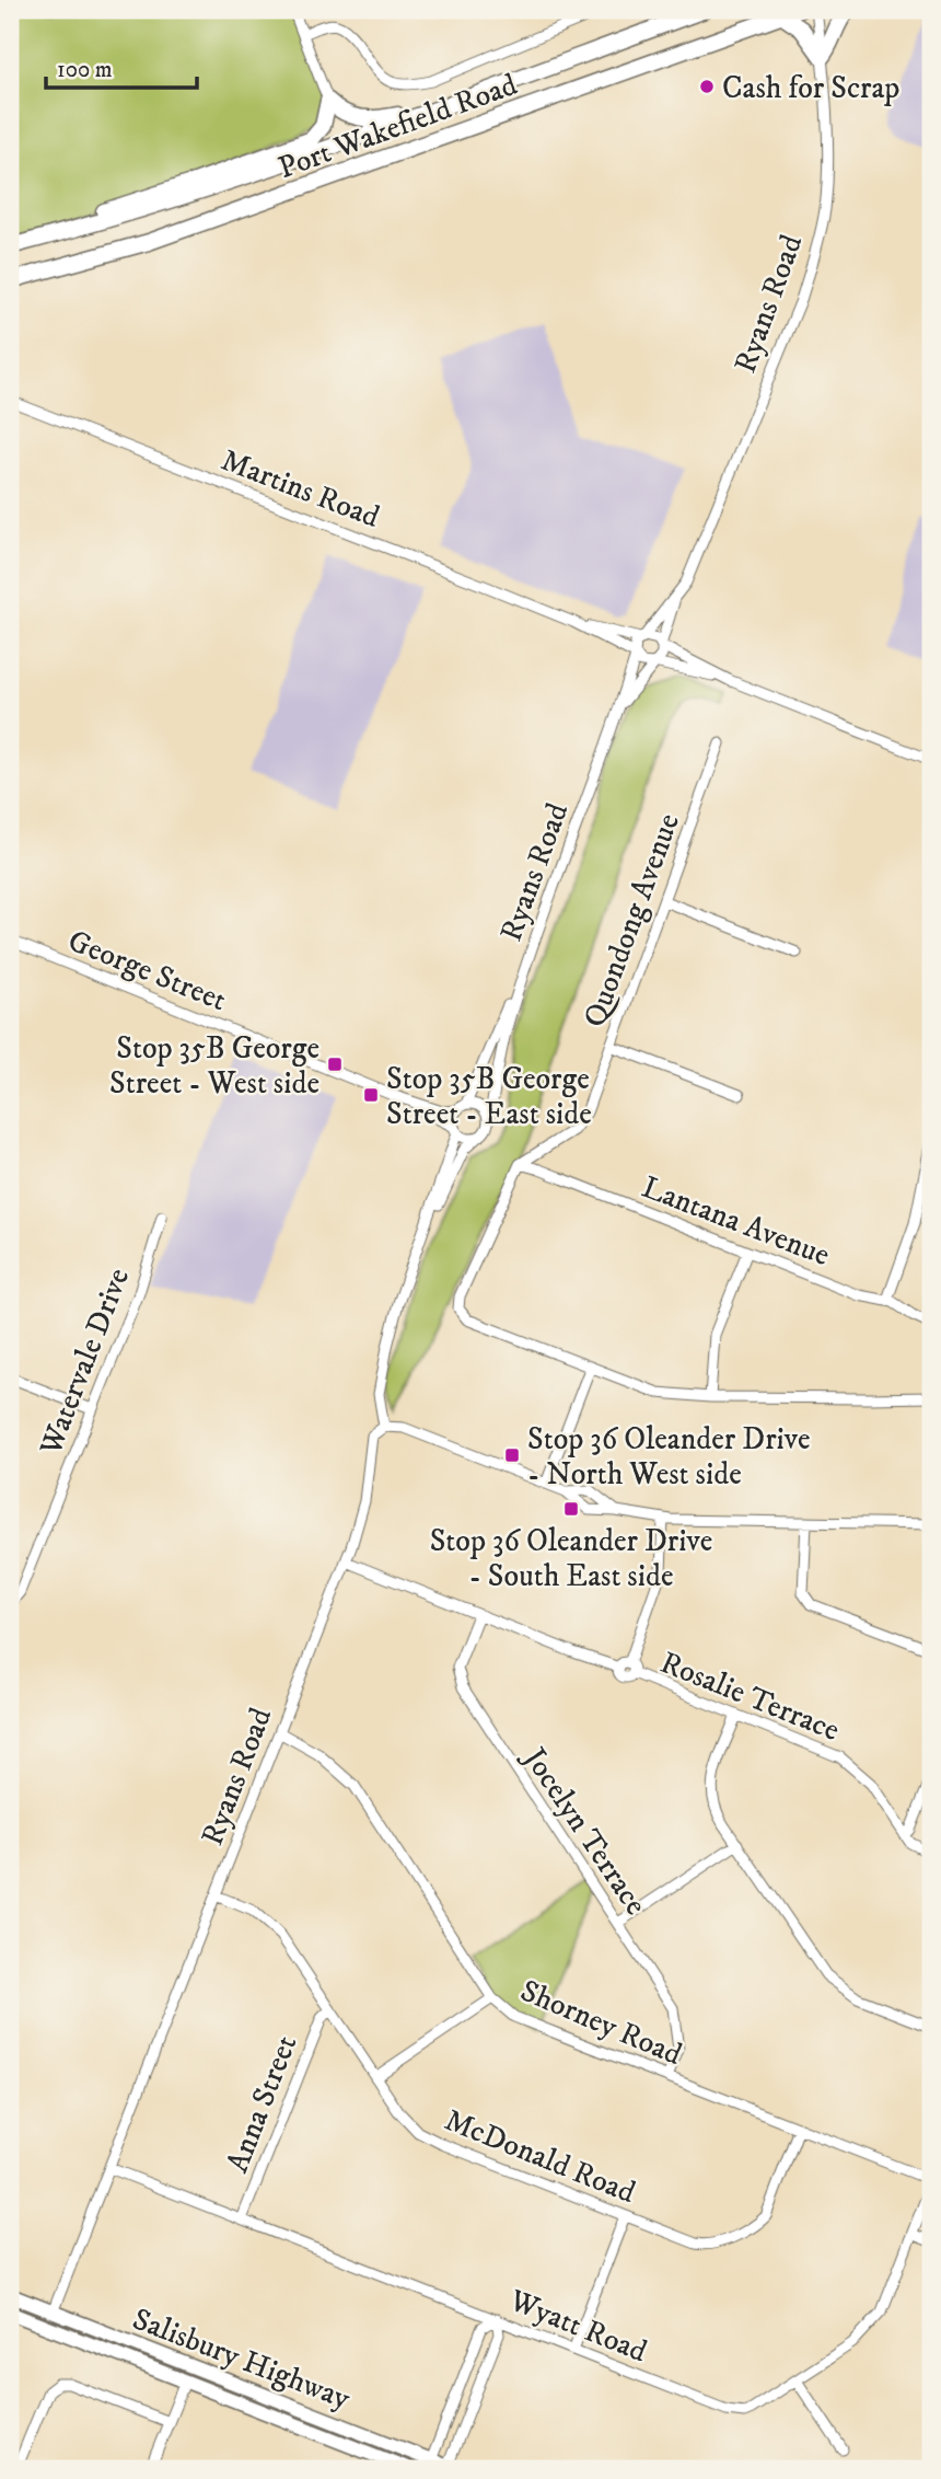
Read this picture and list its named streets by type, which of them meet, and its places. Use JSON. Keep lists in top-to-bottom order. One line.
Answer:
{"streets":{"highway":["Port Wakefield Road"],"main road":["Salisbury Highway"],"street":["Ryans Road","Martins Road","Quondong Avenue","George Street","Lantana Avenue","Watervale Drive","Rosalie Terrace","Jocelyn Terrace","Shorney Road","Anna Street","McDonald Road","Wyatt Road"]},"crossings":[["Ryans Road","Martins Road"],["Ryans Road","George Street"],["Ryans Road","Rosalie Terrace"],["Ryans Road","Shorney Road"],["Ryans Road","McDonald Road"],["Ryans Road","Wyatt Road"],["Ryans Road","Salisbury Highway"],["Quondong Avenue","Lantana Avenue"],["Rosalie Terrace","Jocelyn Terrace"],["Jocelyn Terrace","Shorney Road"],["Shorney Road","McDonald Road"],["Shorney Road","Wyatt Road"],["Anna Street","McDonald Road"],["Anna Street","Wyatt Road"]],"places":{"other":["Cash for Scrap"],"transit":["Stop 35B George Street - West side","Stop 35B George Street - East side","Stop 36 Oleander Drive - North West side","Stop 36 Oleander Drive - South East side"]},"scale_bar":"100 m"}
